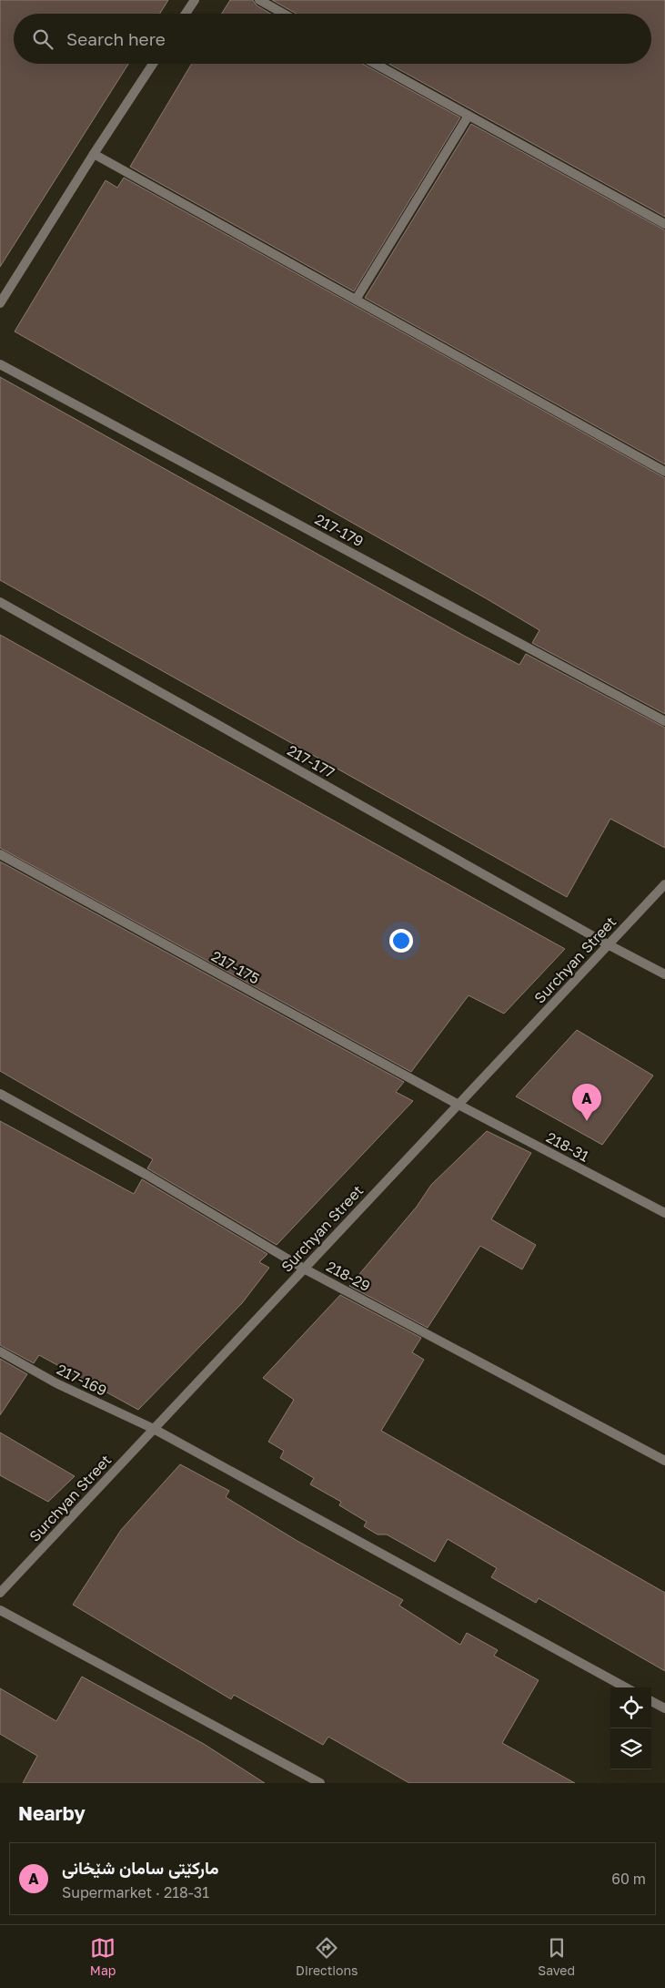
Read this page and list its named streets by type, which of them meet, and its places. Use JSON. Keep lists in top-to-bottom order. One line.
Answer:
{"streets":{"street":["217-179","217-177","Surchyan Street","217-175","218-31","218-29","217-169"]},"crossings":[["217-177","Surchyan Street"],["Surchyan Street","217-175"],["Surchyan Street","218-31"],["Surchyan Street","218-29"],["Surchyan Street","217-169"],["217-175","218-31"]],"page":{"search":"Search here","pins":"A","heading":"Nearby","list":[{"mark":"A","name":"مارکێتی سامان شێخانی","note":"Supermarket · 218-31","value":"60 m"}],"nav":["Map","Directions","Saved"]}}
